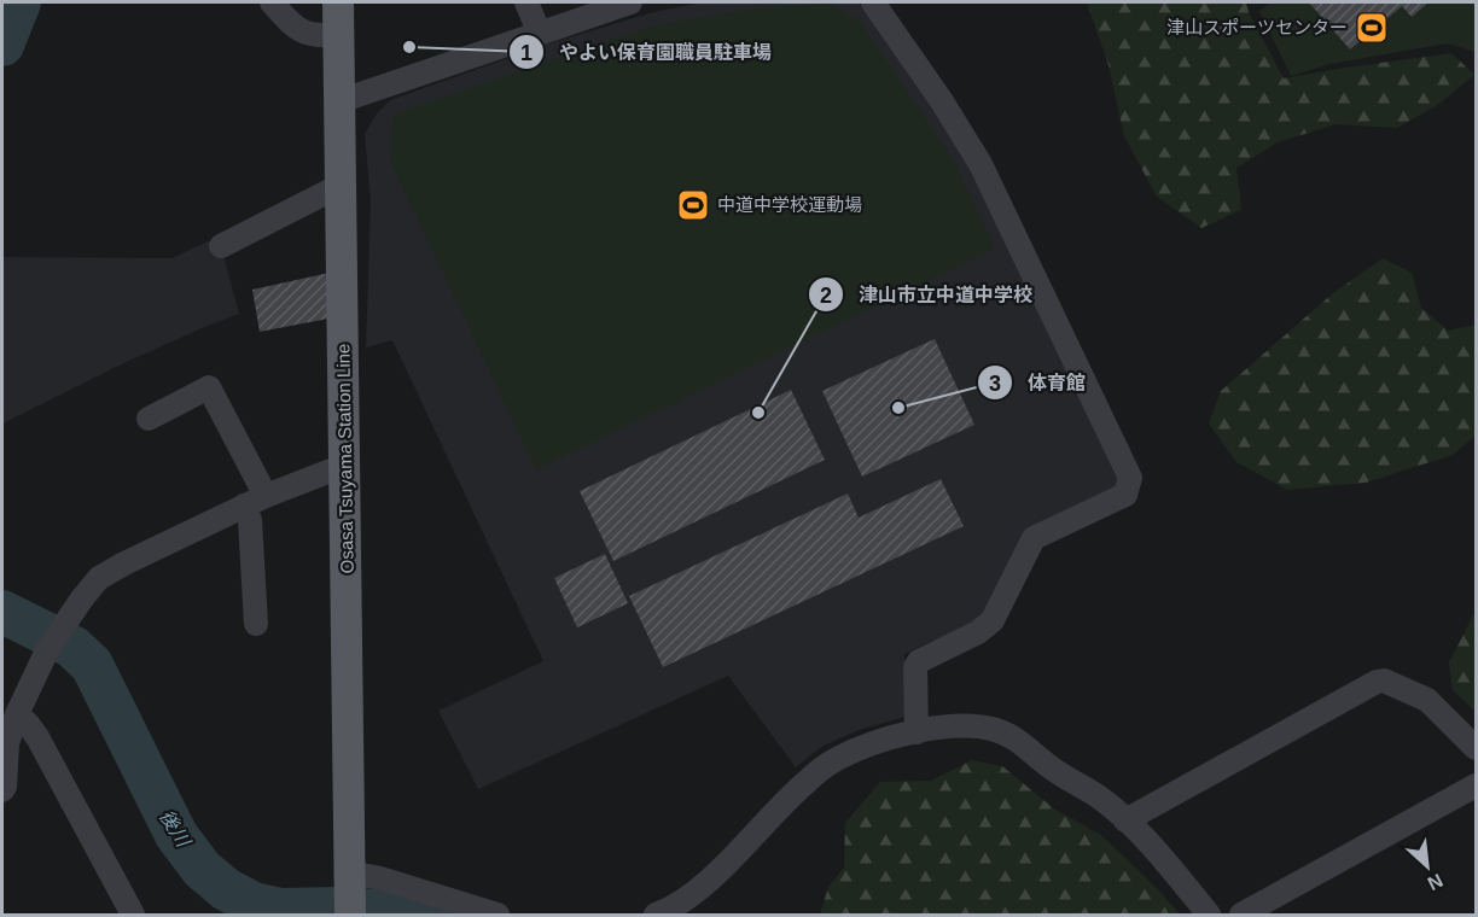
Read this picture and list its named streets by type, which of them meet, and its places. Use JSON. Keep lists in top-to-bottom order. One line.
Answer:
{"streets":{"main road":["Osasa Tsuyama Station Line"]},"water":["後川"],"places":{"sports":["津山スポーツセンター","中道中学校運動場"],"other":["やよい保育園職員駐車場","体育館","津山市立中道中学校"]},"north":"bottom right"}
